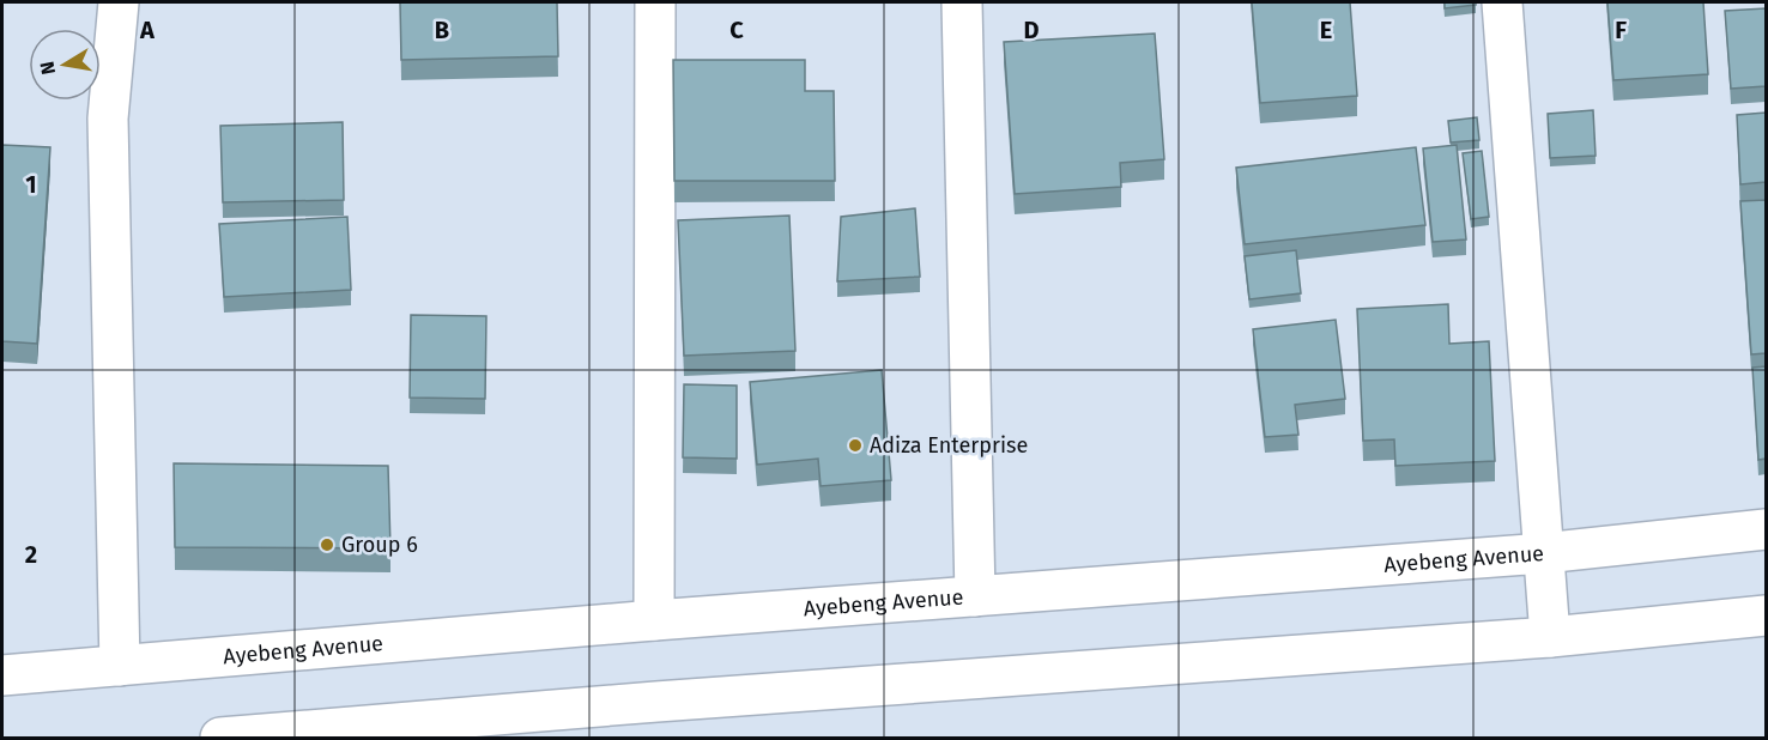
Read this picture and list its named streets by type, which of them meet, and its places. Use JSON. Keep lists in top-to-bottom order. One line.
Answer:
{"streets":{"street":["Ayebeng Avenue"]},"places":["Adiza Enterprise","Group 6"],"north":"left","grid":{"columns":["A","B","C","D","E","F"],"rows":["1","2"]}}
